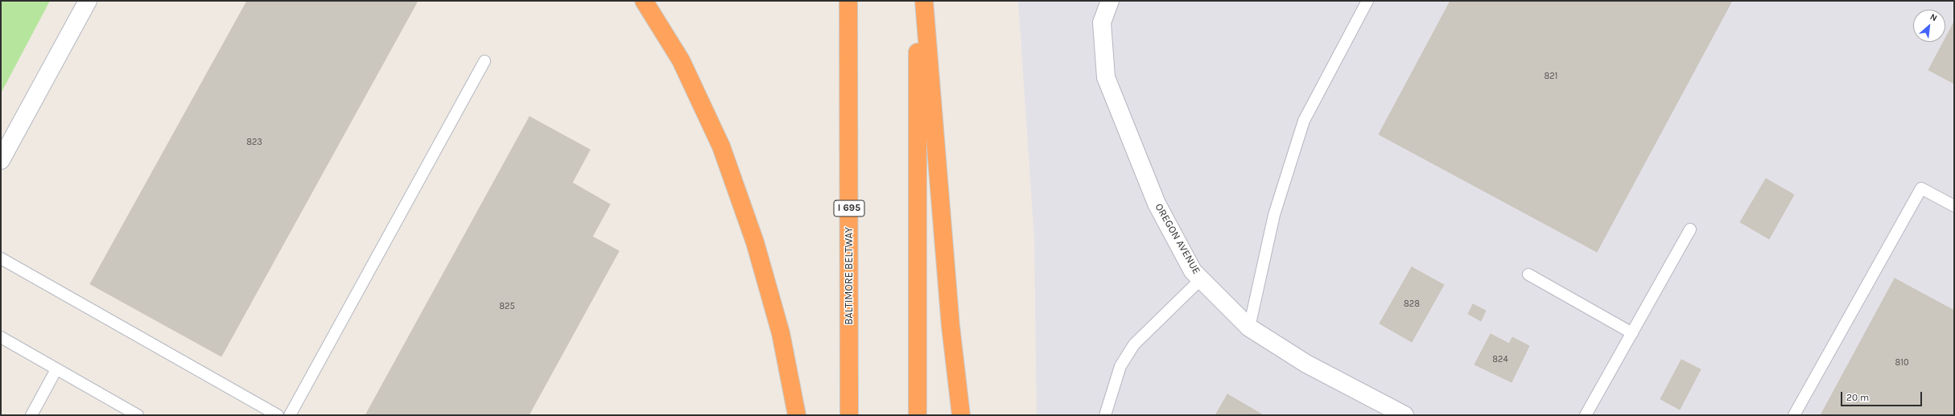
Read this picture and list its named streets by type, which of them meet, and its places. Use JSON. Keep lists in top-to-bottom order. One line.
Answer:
{"streets":{"highway":["I 695","BALTIMORE BELTWAY"],"street":["OREGON AVENUE"]},"house_numbers":["821","823","828","825","824","810"],"scale_bar":"20 m","north":"top right"}
